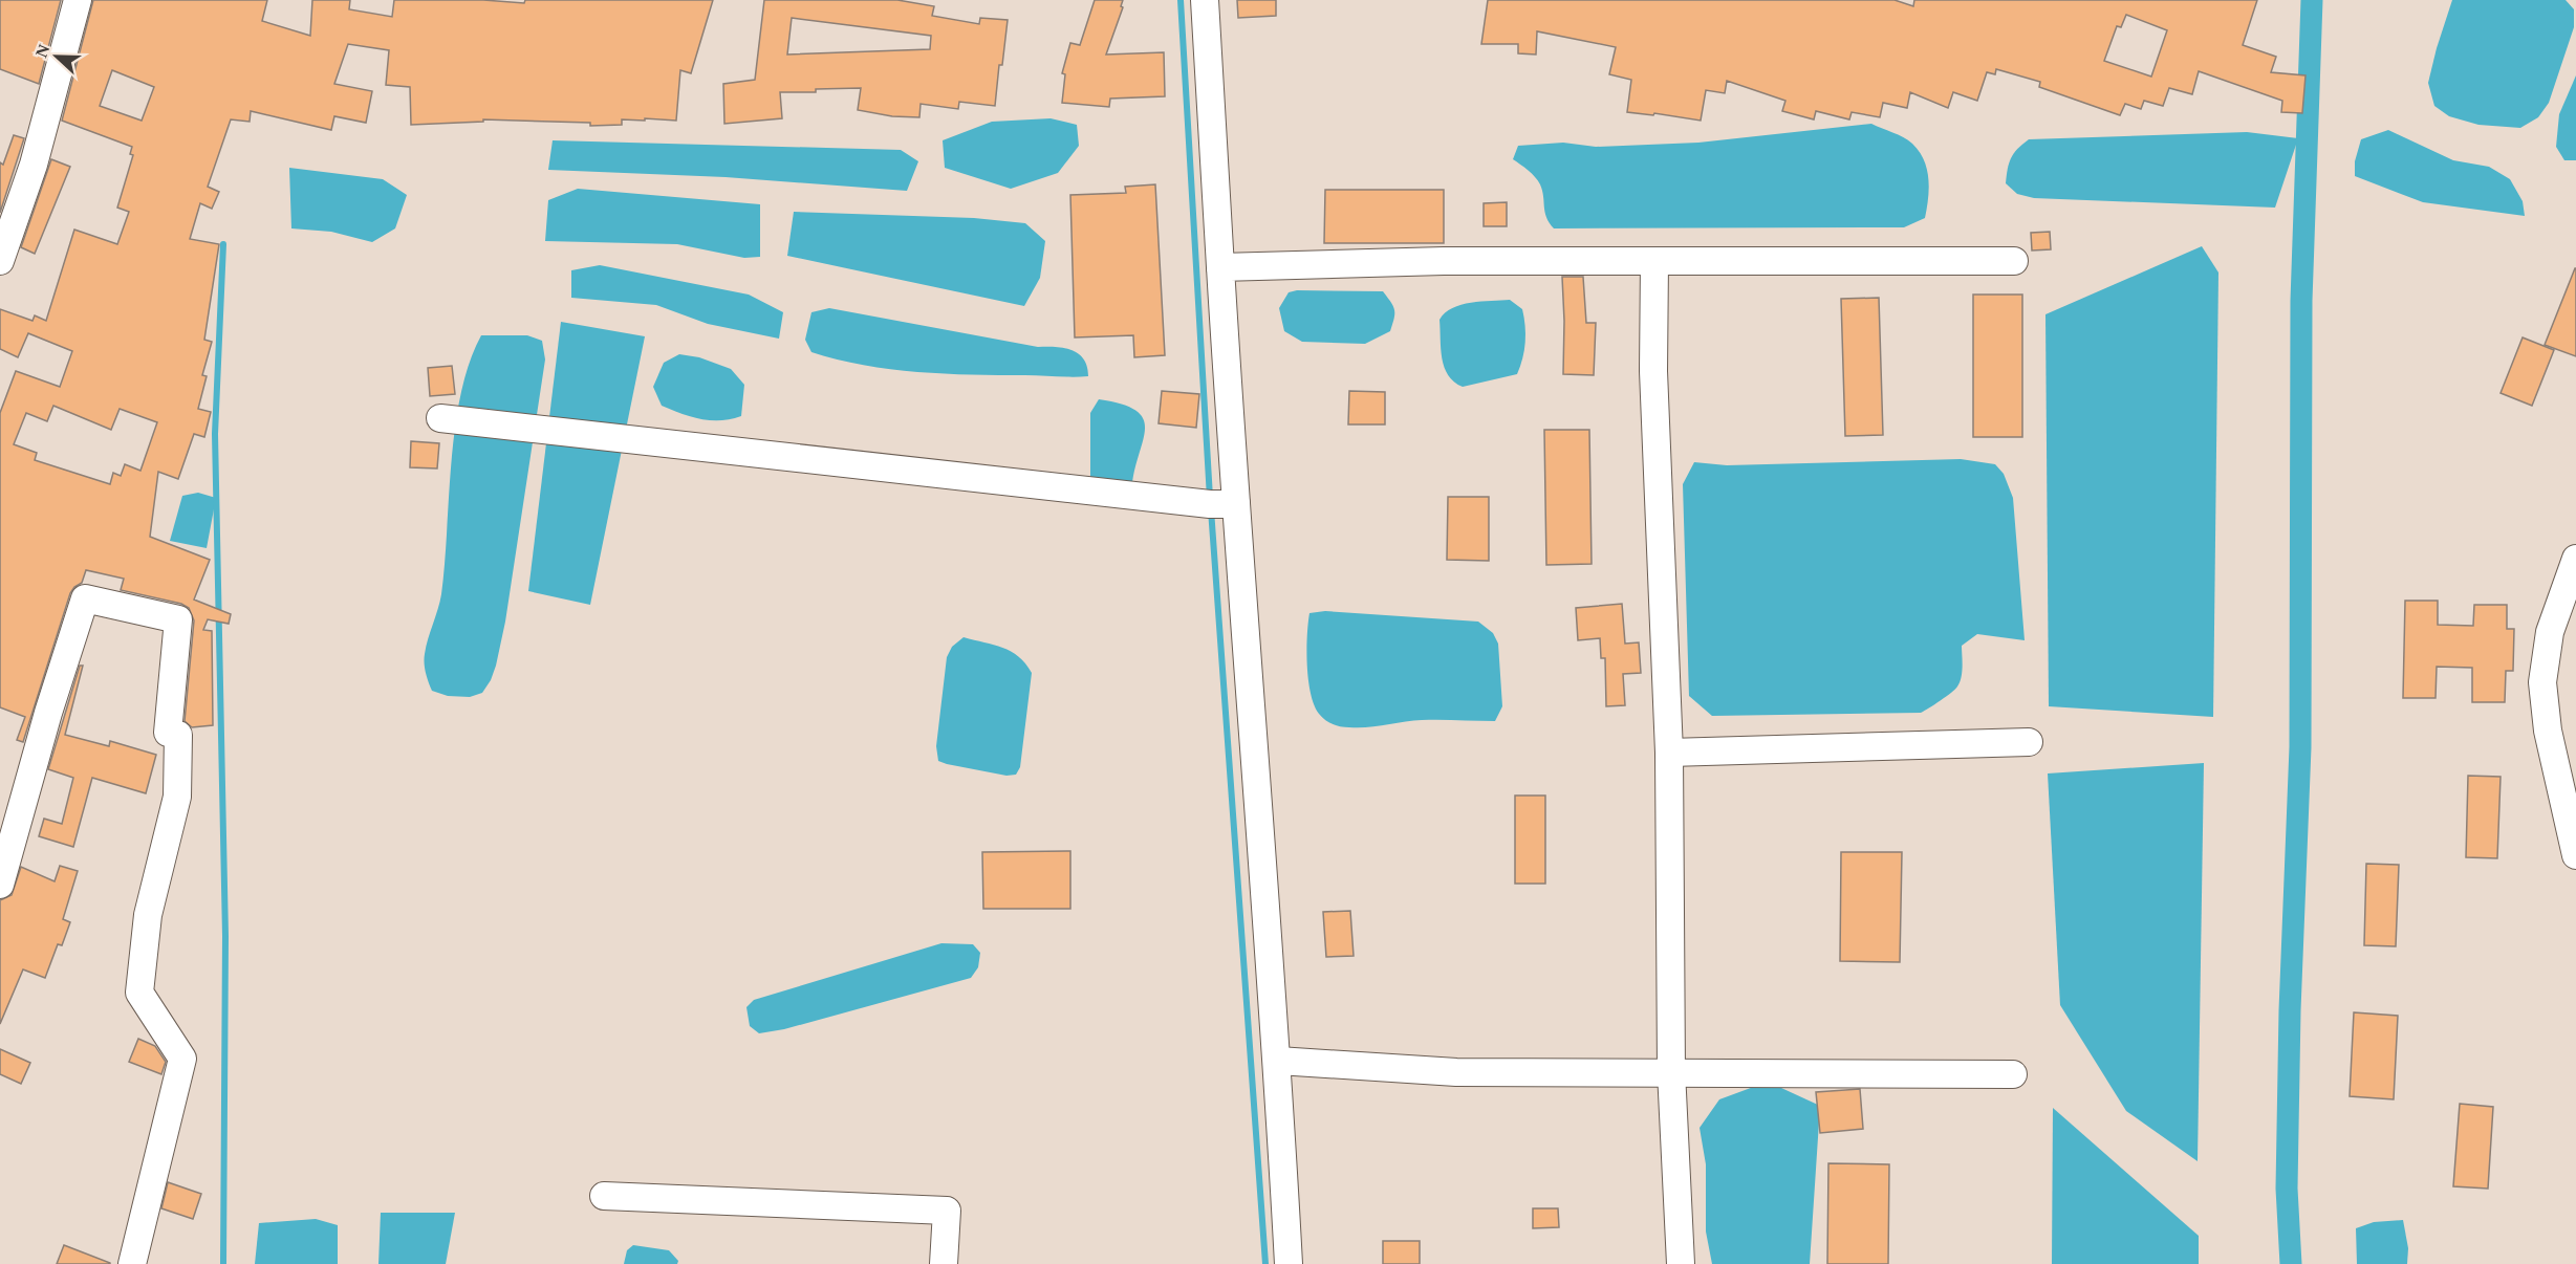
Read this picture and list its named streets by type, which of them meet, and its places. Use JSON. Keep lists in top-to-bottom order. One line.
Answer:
{"north":"left"}
